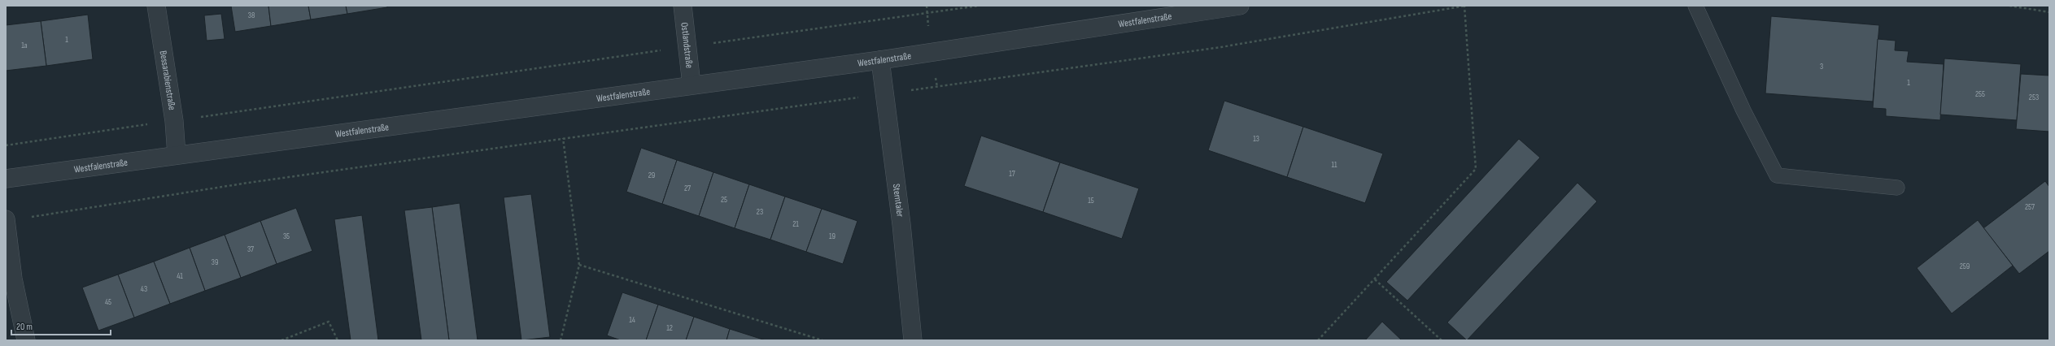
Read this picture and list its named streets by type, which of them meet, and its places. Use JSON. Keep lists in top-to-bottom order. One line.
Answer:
{"streets":{"street":["Westfalenstraße","Ostlandstraße","Bessarabienstraße","Sterntaler"]},"crossings":[["Westfalenstraße","Ostlandstraße"],["Westfalenstraße","Bessarabienstraße"],["Westfalenstraße","Sterntaler"]],"house_numbers":["38","1","1a","3","1","255","253","13","11","17","29","27","25","15","257","23","21","35","19","37","39","259","41","43","45","14","12"],"scale_bar":"20 m"}
